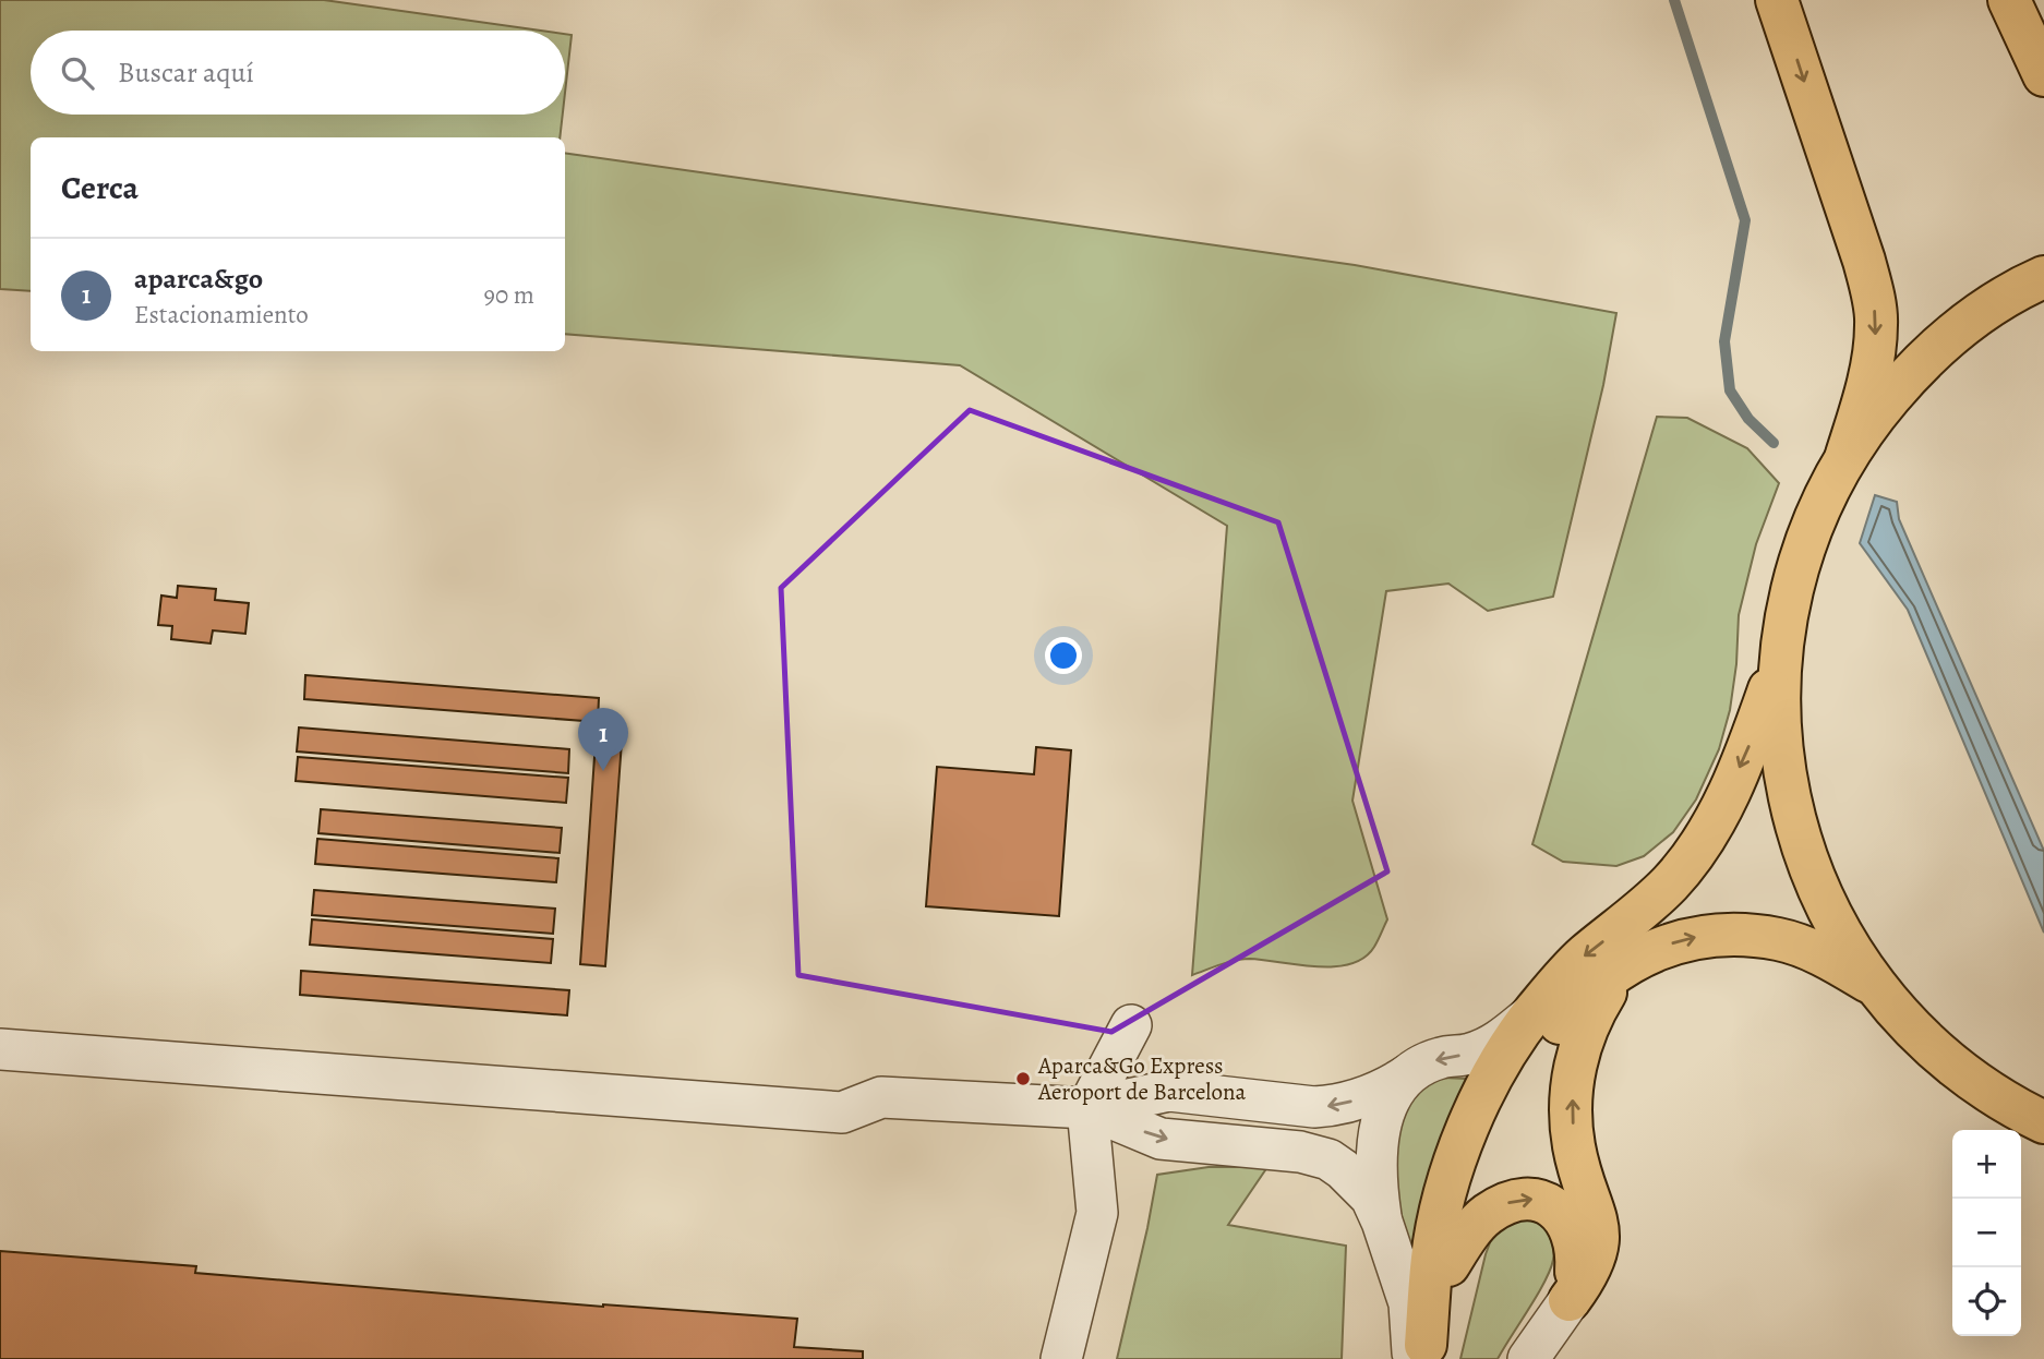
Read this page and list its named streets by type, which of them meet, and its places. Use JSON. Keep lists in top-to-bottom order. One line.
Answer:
{"places":["Aparca&Go Express Aeroport de Barcelona"],"page":{"search":"Buscar aquí","heading":"Cerca","list":[{"mark":"1","name":"aparca&go","note":"Estacionamiento","value":"90 m"}],"pins":"1","map_buttons":["+","−"]}}
